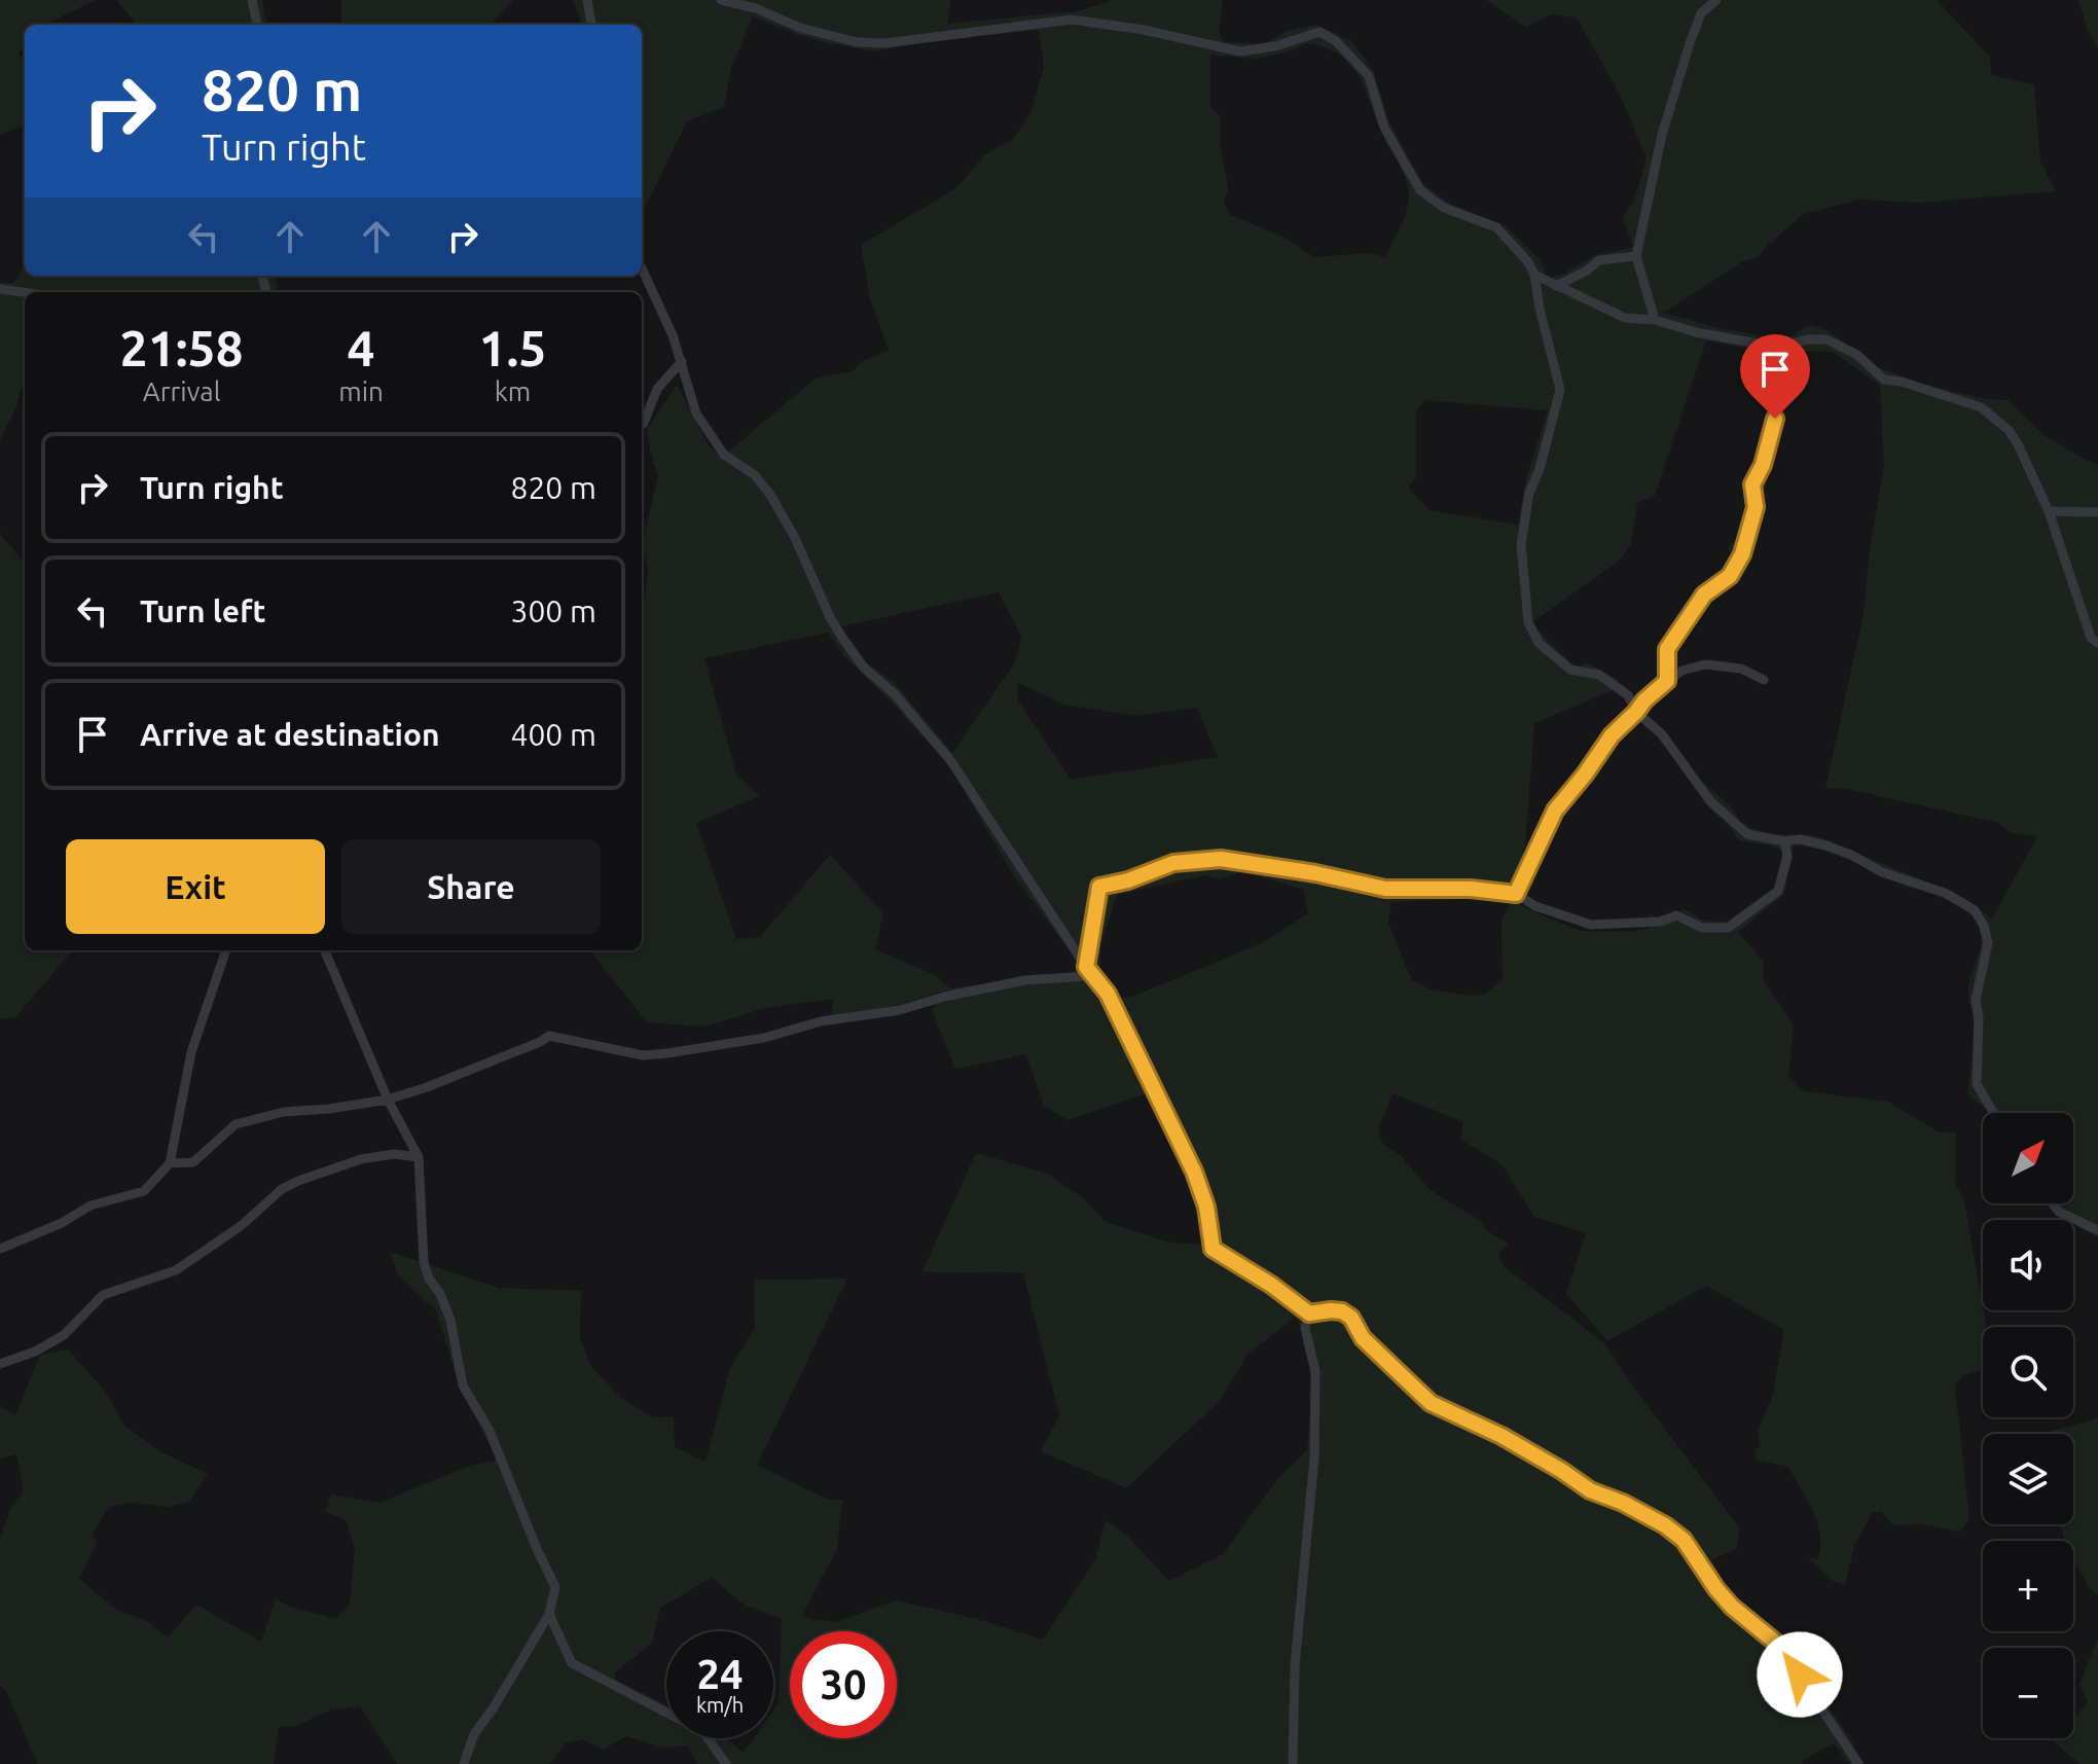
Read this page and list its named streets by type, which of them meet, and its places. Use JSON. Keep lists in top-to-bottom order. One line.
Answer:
{"north":"top right","page":{"turn":["820 m","Turn right"],"eta":["21:58","Arrival","4","min","1.5","km"],"list":[{"name":"Turn right","value":"820 m"},{"name":"Turn left","value":"300 m"},{"name":"Arrive at destination","value":"400 m"}],"buttons":["Exit","Share"],"map_buttons":["+","−"],"speed":"24 km/h","limit":"30"}}
